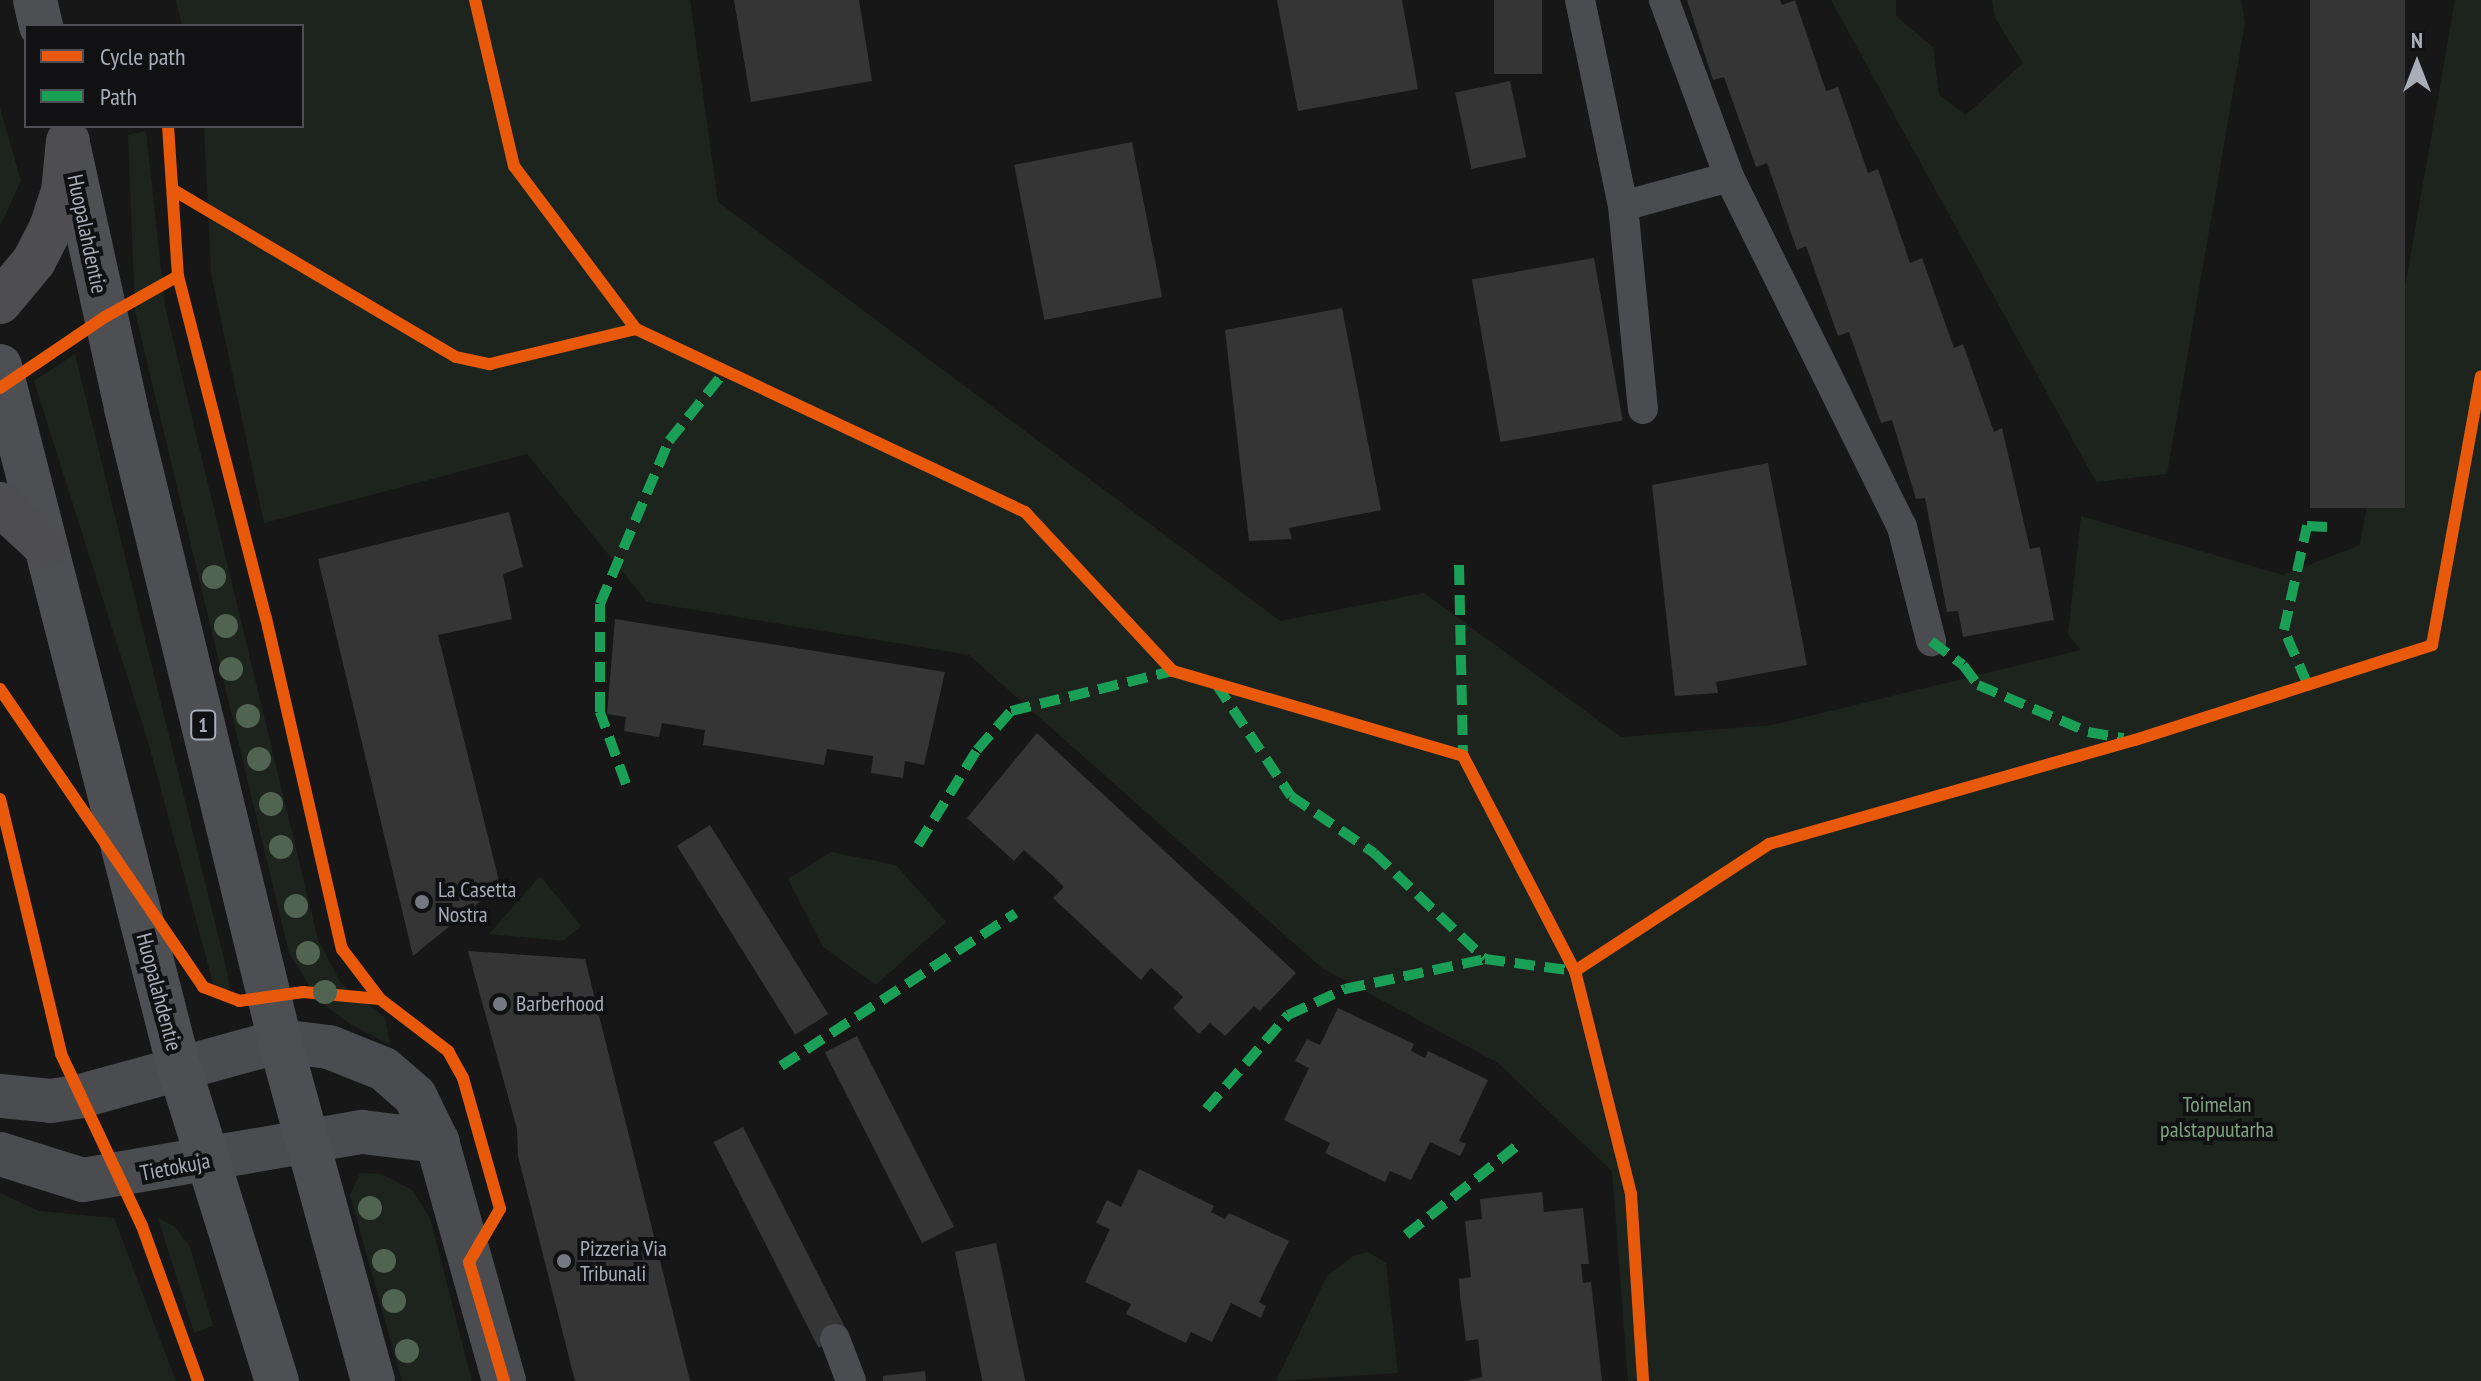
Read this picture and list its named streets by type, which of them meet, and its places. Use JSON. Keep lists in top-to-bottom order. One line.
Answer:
{"streets":{"main road":["Huopalahdentie","1"],"street":["Tietokuja"]},"crossings":[["Huopalahdentie","Tietokuja"]],"parks":["Toimelan palstapuutarha"],"places":["La Casetta Nostra","Barberhood","Pizzeria Via Tribunali"],"legend":["Cycle path","Path"],"north":"top"}
